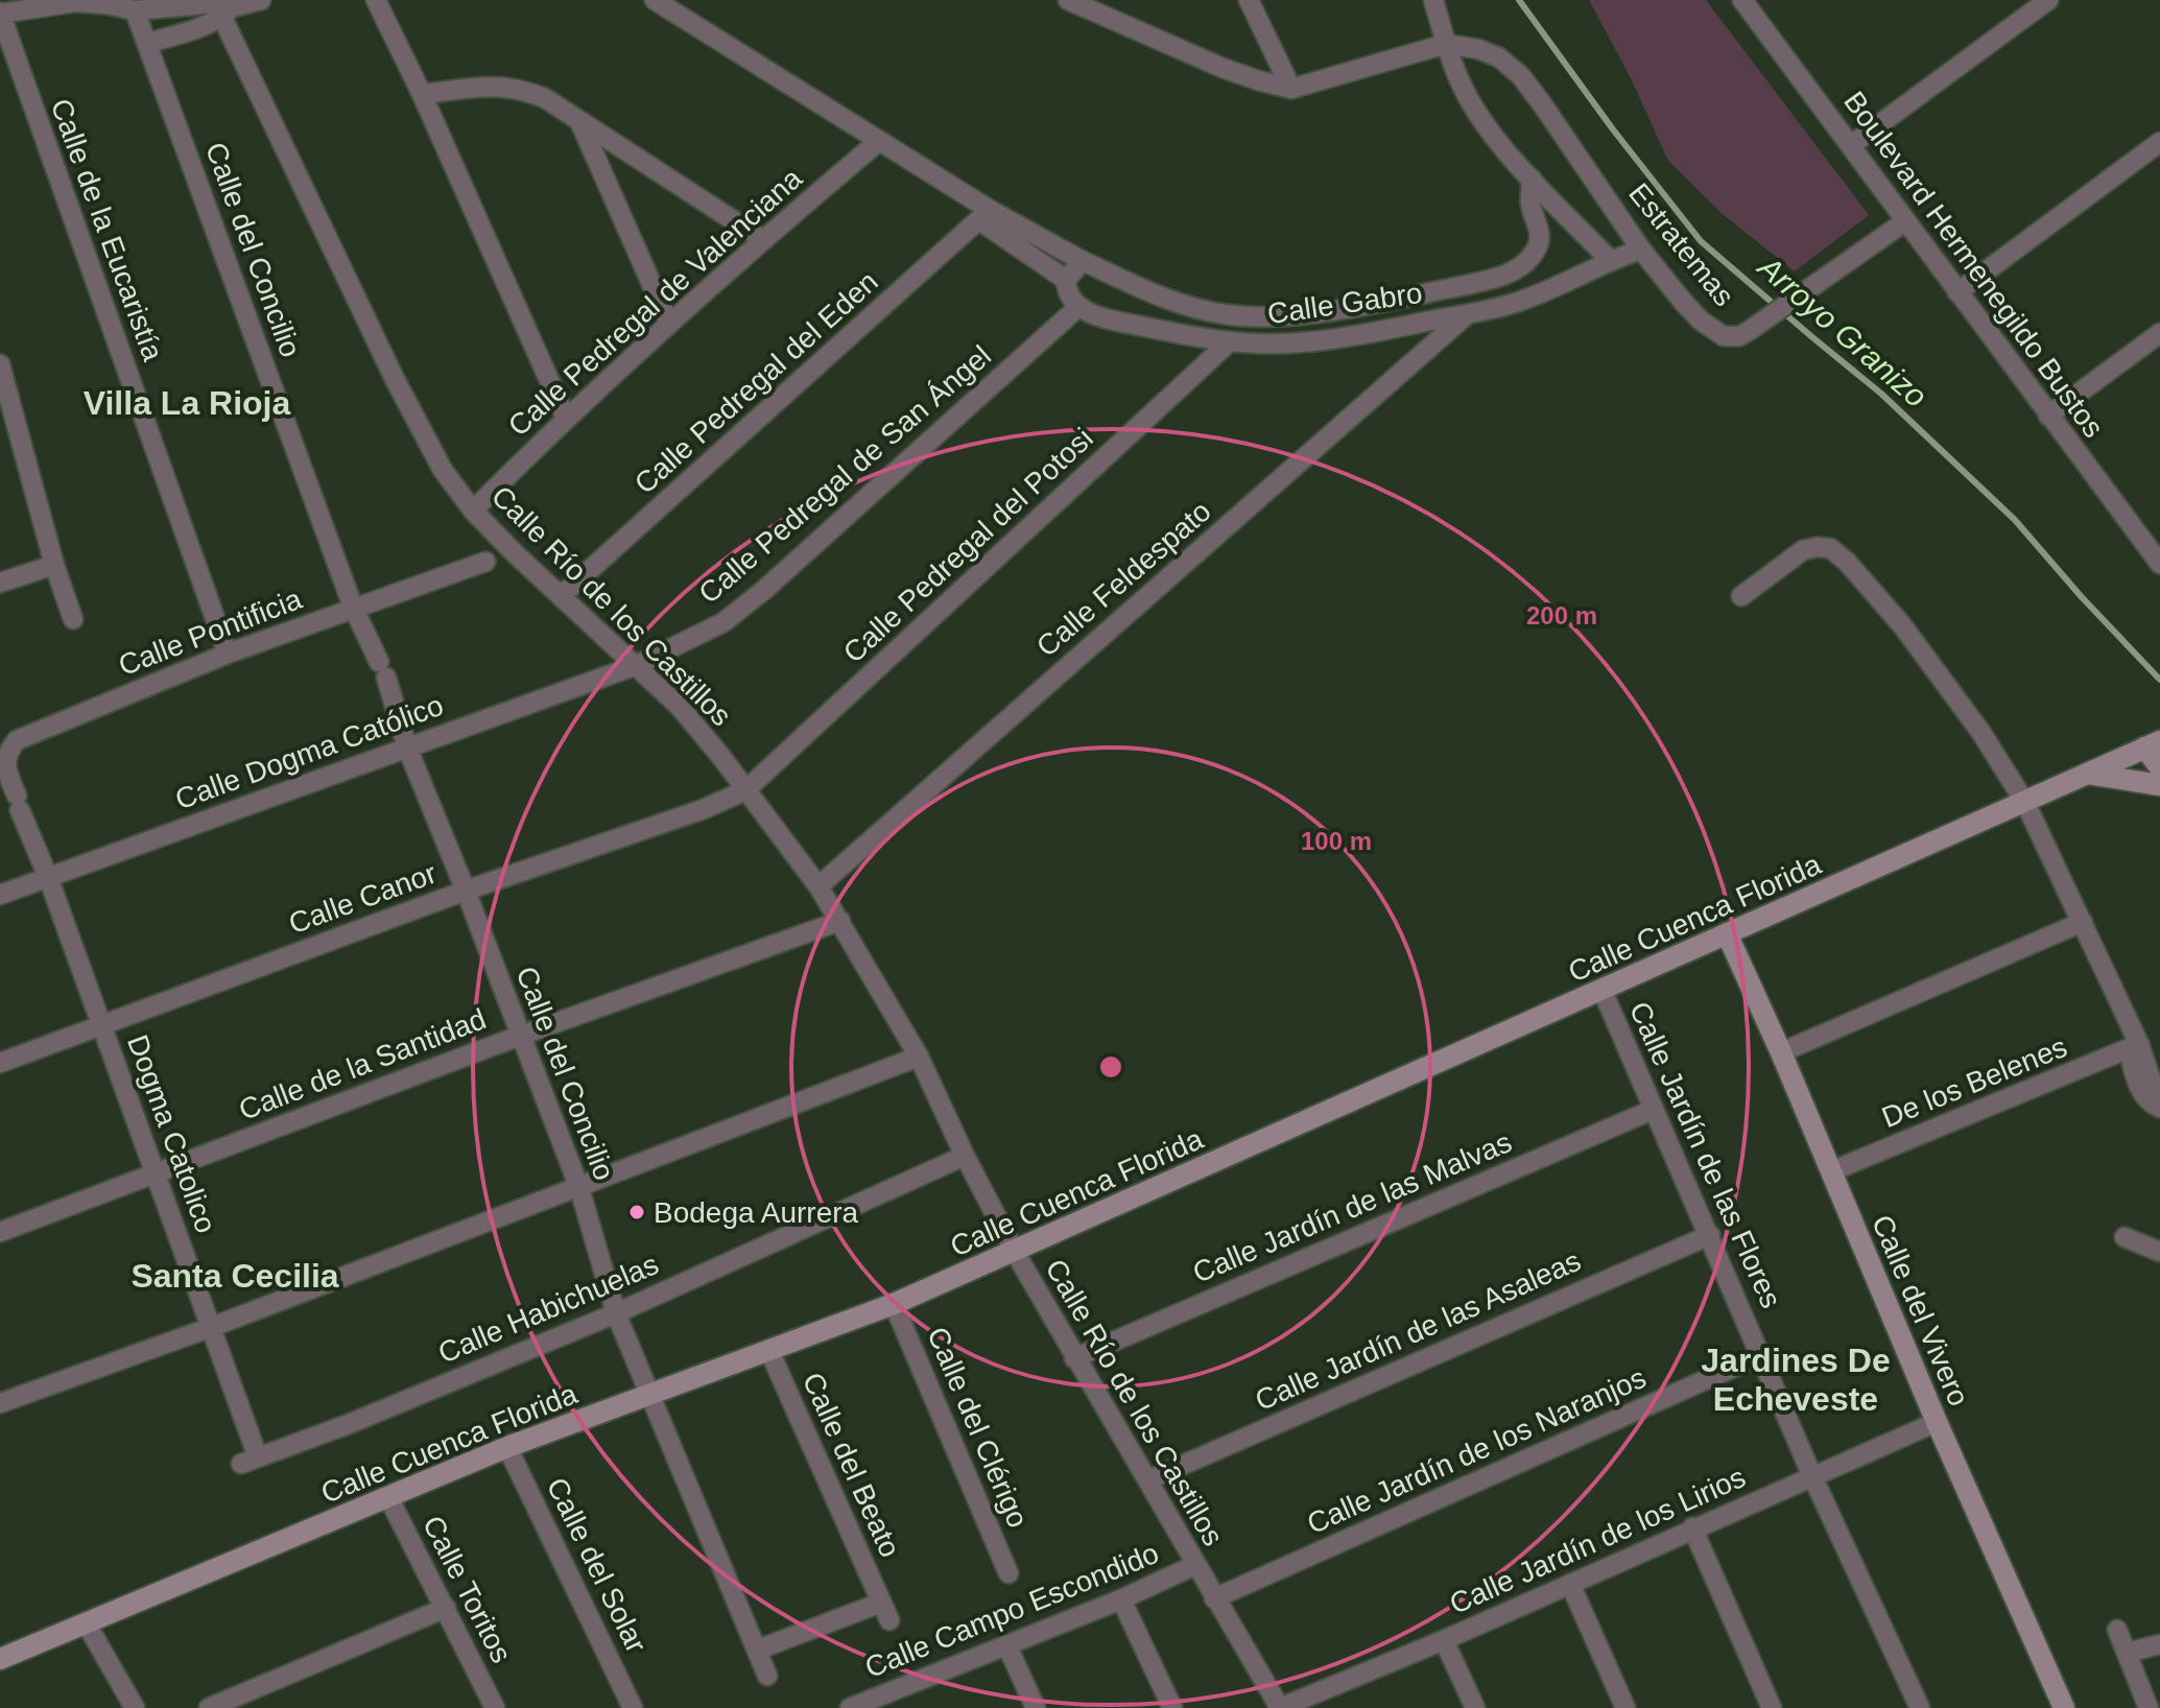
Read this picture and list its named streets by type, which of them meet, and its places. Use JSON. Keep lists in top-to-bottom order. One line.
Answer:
{"streets":{"street":["Calle de la Eucaristía","Estratemas","Calle del Concilio","Boulevard Hermenegildo Bustos","Calle Pedregal de Valenciana","Calle Gabro","Calle Pedregal del Eden","Calle Pedregal de San Ángel","Calle Pedregal del Potosi","Calle Feldespato","Calle Río de los Castillos","Calle Pontificia","Calle Dogma Católico","Calle Canor","Calle Cuenca Florida","Calle de la Santidad","De los Belenes","Dogma Catolico","Calle Jardín de las Flores","Calle Jardín de las Malvas","Calle Habichuelas","Calle del Vivero","Calle Jardín de las Asaleas","Calle del Clérigo","Calle Jardín de los Naranjos","Calle del Beato","Calle Jardín de los Lirios","Calle del Solar","Calle Toritos","Calle Campo Escondido"]},"crossings":[["Calle de la Eucaristía","Calle Pontificia"],["Estratemas","Boulevard Hermenegildo Bustos"],["Estratemas","Calle Gabro"],["Calle del Concilio","Calle Pontificia"],["Calle del Concilio","Calle Dogma Católico"],["Calle del Concilio","Calle Canor"],["Calle del Concilio","Calle Cuenca Florida"],["Calle del Concilio","Calle de la Santidad"],["Calle del Concilio","Calle Habichuelas"],["Calle del Concilio","Calle del Beato"],["Calle Pedregal de Valenciana","Calle Gabro"],["Calle Pedregal de Valenciana","Calle Río de los Castillos"],["Calle Gabro","Calle Pedregal del Eden"],["Calle Gabro","Calle Pedregal de San Ángel"],["Calle Gabro","Calle Pedregal del Potosi"],["Calle Gabro","Calle Feldespato"],["Calle Pedregal del Eden","Calle Río de los Castillos"],["Calle Pedregal de San Ángel","Calle Río de los Castillos"],["Calle Pedregal de San Ángel","Calle Dogma Católico"],["Calle Pedregal del Potosi","Calle Río de los Castillos"],["Calle Pedregal del Potosi","Calle Canor"],["Calle Feldespato","Calle Río de los Castillos"],["Calle Río de los Castillos","Calle Dogma Católico"],["Calle Río de los Castillos","Calle Canor"],["Calle Río de los Castillos","Calle Cuenca Florida"],["Calle Río de los Castillos","Calle de la Santidad"],["Calle Río de los Castillos","Calle Jardín de las Malvas"],["Calle Río de los Castillos","Calle Habichuelas"],["Calle Río de los Castillos","Calle Jardín de las Asaleas"],["Calle Río de los Castillos","Calle Jardín de los Naranjos"],["Calle Río de los Castillos","Calle Jardín de los Lirios"],["Calle Río de los Castillos","Calle Campo Escondido"],["Calle Pontificia","Calle Dogma Católico"],["Calle Pontificia","Dogma Catolico"],["Calle Dogma Católico","Dogma Catolico"],["Calle Canor","Dogma Catolico"],["Calle Cuenca Florida","Calle Jardín de las Flores"],["Calle Cuenca Florida","Calle del Vivero"],["Calle Cuenca Florida","Calle del Clérigo"],["Calle Cuenca Florida","Calle del Beato"],["Calle Cuenca Florida","Calle del Solar"],["Calle Cuenca Florida","Calle Toritos"],["Calle de la Santidad","Dogma Catolico"],["De los Belenes","Calle del Vivero"],["Dogma Catolico","Calle Habichuelas"],["Calle Jardín de las Flores","Calle Jardín de las Malvas"],["Calle Jardín de las Flores","Calle Jardín de las Asaleas"],["Calle Jardín de las Flores","Calle Jardín de los Naranjos"],["Calle Jardín de las Flores","Calle Jardín de los Lirios"],["Calle del Vivero","Calle Jardín de los Lirios"]],"districts":["Villa La Rioja","Santa Cecilia","Jardines De Echeveste"],"water":["Arroyo Granizo"],"places":["Bodega Aurrera"],"rings":["200 m","100 m"]}
